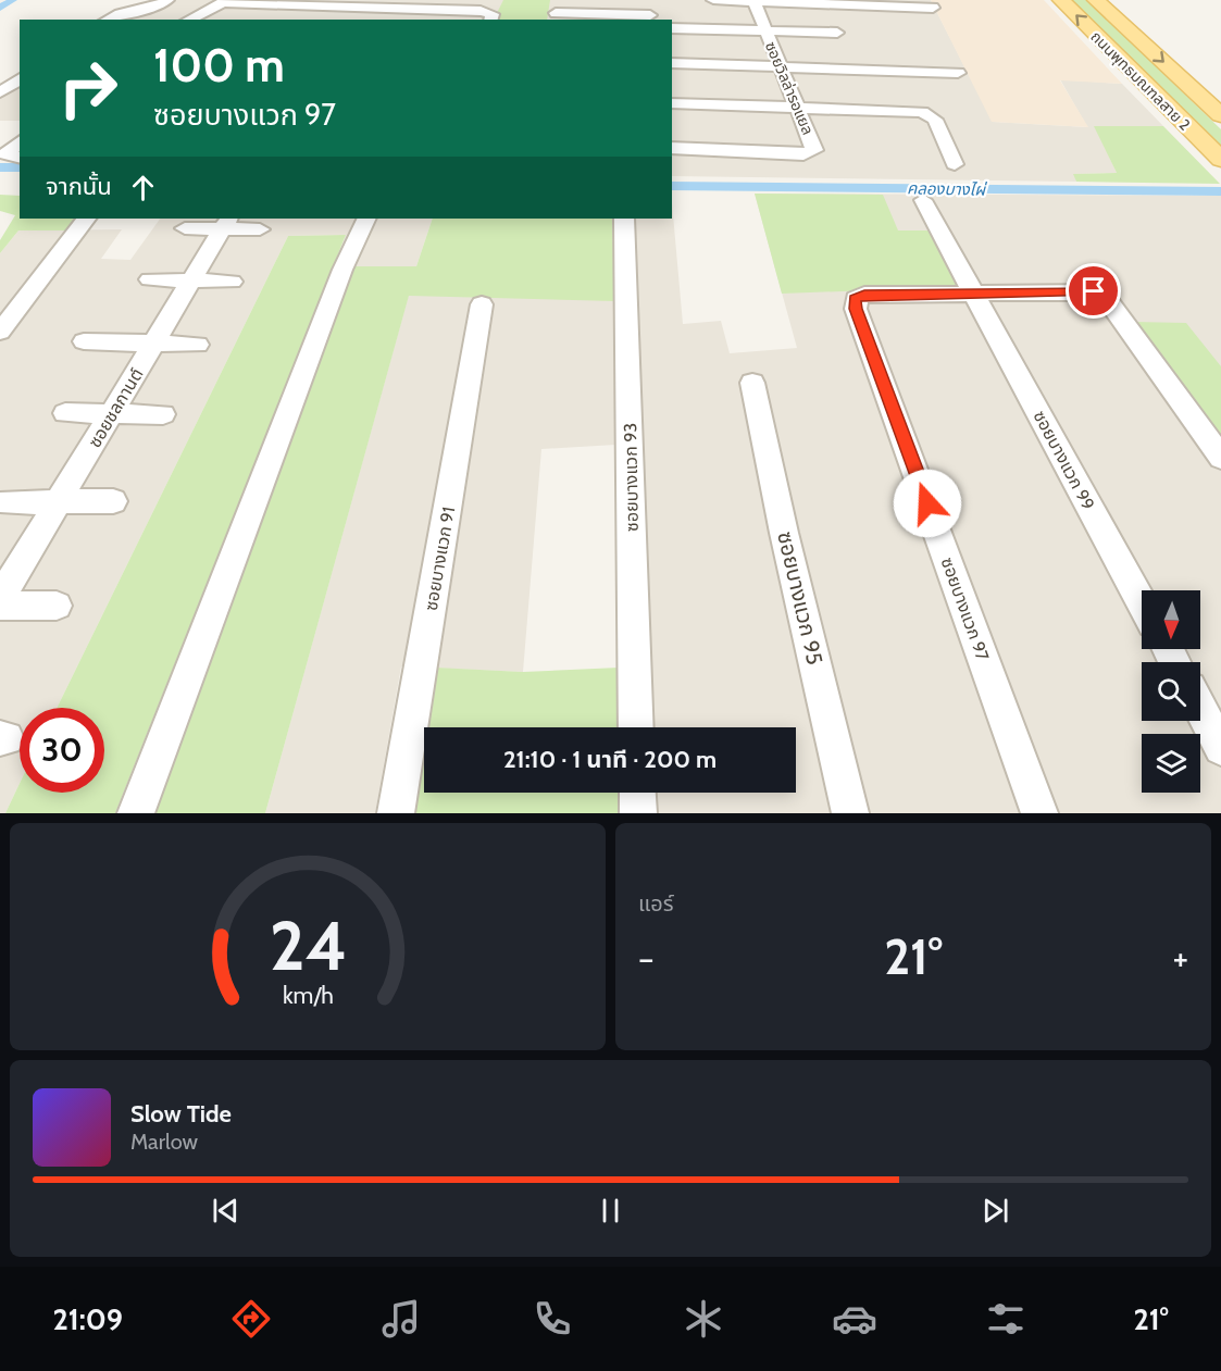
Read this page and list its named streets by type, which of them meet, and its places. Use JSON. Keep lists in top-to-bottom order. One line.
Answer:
{"streets":{"main road":["ถนนพุทธมณฑลสาย 2"],"street":["ซอยวิลล่ารอแยล","ซอยชลกานต์","ซอยบางแวก 99","ซอยบางแวก 93","ซอยบางแวก 91","ซอยบางแวก 95","ซอยบางแวก 97"]},"crossings":[["ซอยบางแวก 99","ซอยบางแวก 97"]],"water":["คลองบางไผ่"],"north":"bottom","page":{"turn":["100 m","ซอยบางแวก 97"],"then":"จากนั้น","limit":"30","trip":"21:10 · 1 นาที · 200 m","tile":"แอร์","heat":["−","21°","+"],"song":["Slow Tide","Marlow"],"tabs":["21:09","21°"],"gauge":["24","km/h"]}}
